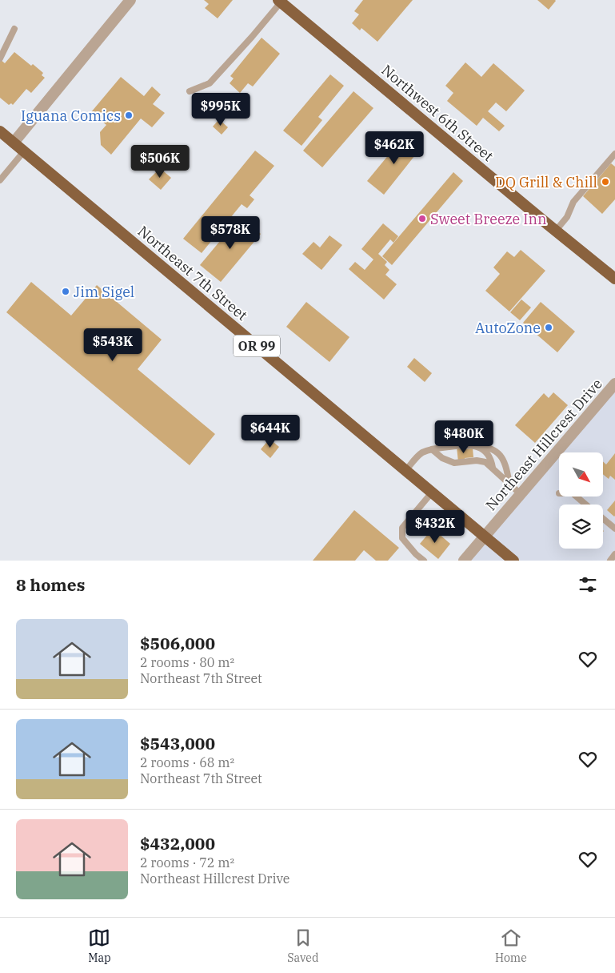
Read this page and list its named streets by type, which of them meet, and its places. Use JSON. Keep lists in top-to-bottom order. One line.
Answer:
{"streets":{"highway":["Northwest 6th Street","Northeast 7th Street","OR 99"],"street":["Northeast Hillcrest Drive"]},"crossings":[["Northeast 7th Street","Northeast Hillcrest Drive"]],"places":["Iguana Comics","DQ Grill & Chill","Sweet Breeze Inn","Jim Sigel","AutoZone"],"north":"bottom right","page":{"price":["$995K","$462K","$506K","$578K","$543K","$644K","$480K","$432K"],"heading":"8 homes","list":[{"name":"$506,000","note":"2 rooms · 80 m² · Northeast 7th Street"},{"name":"$543,000","note":"2 rooms · 68 m² · Northeast 7th Street"},{"name":"$432,000","note":"2 rooms · 72 m² · Northeast Hillcrest Drive"}],"tabs":["Map","Saved","Home"]}}
